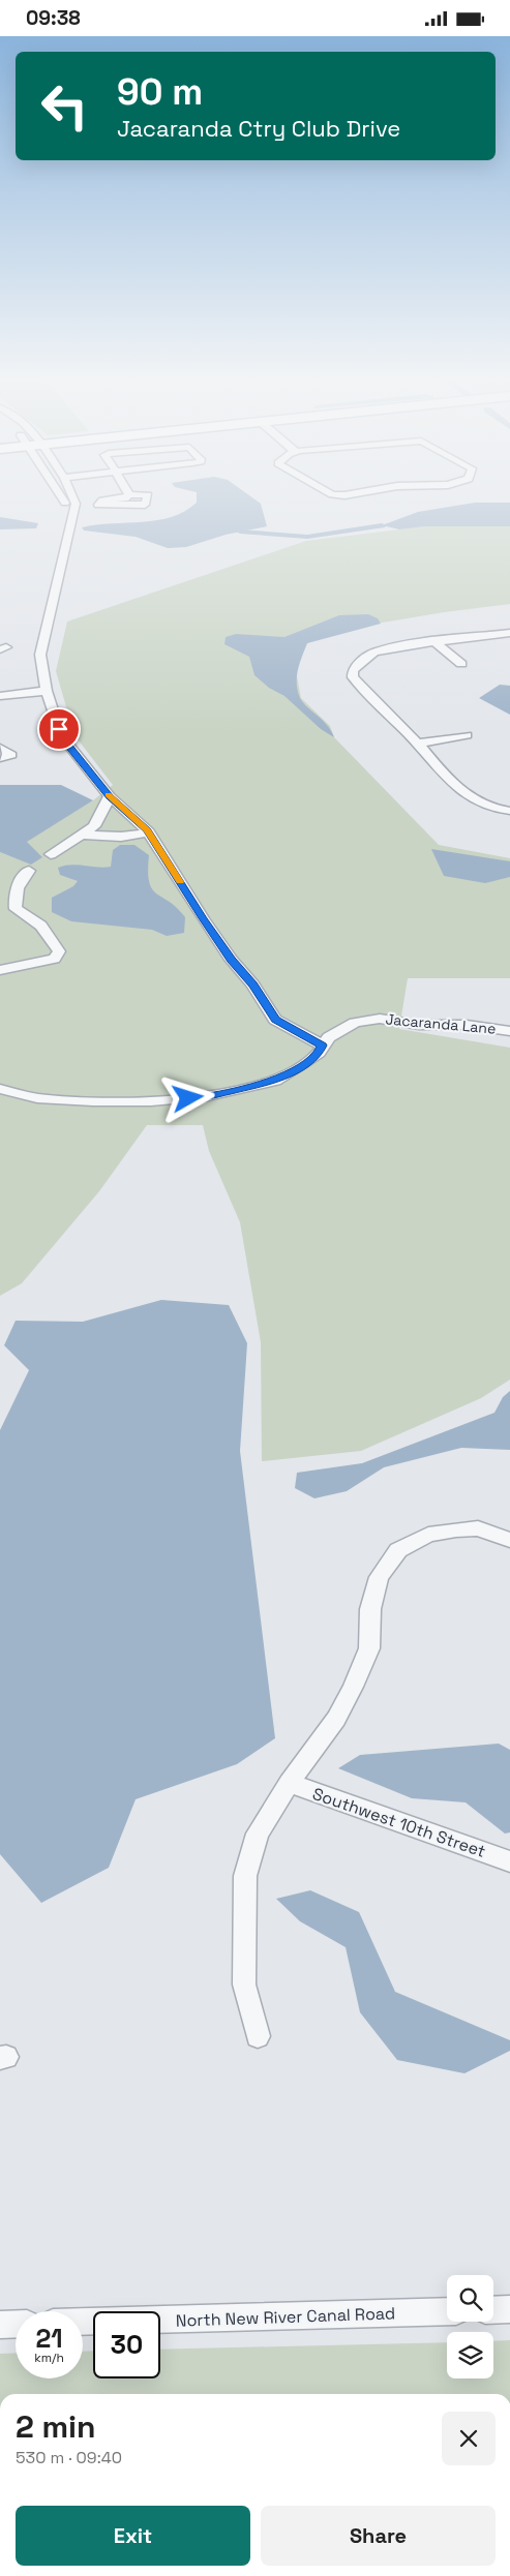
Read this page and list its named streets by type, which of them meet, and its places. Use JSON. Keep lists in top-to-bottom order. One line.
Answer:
{"streets":{"street":["Jacaranda Lane","Southwest 10th Street","North New River Canal Road"]},"page":{"status":"09:38","turn":["90 m","Jacaranda Ctry Club Drive"],"speed":"21 km/h","limit":"30","heading":["2 min","530 m · 09:40"],"buttons":["Exit","Share"]}}
